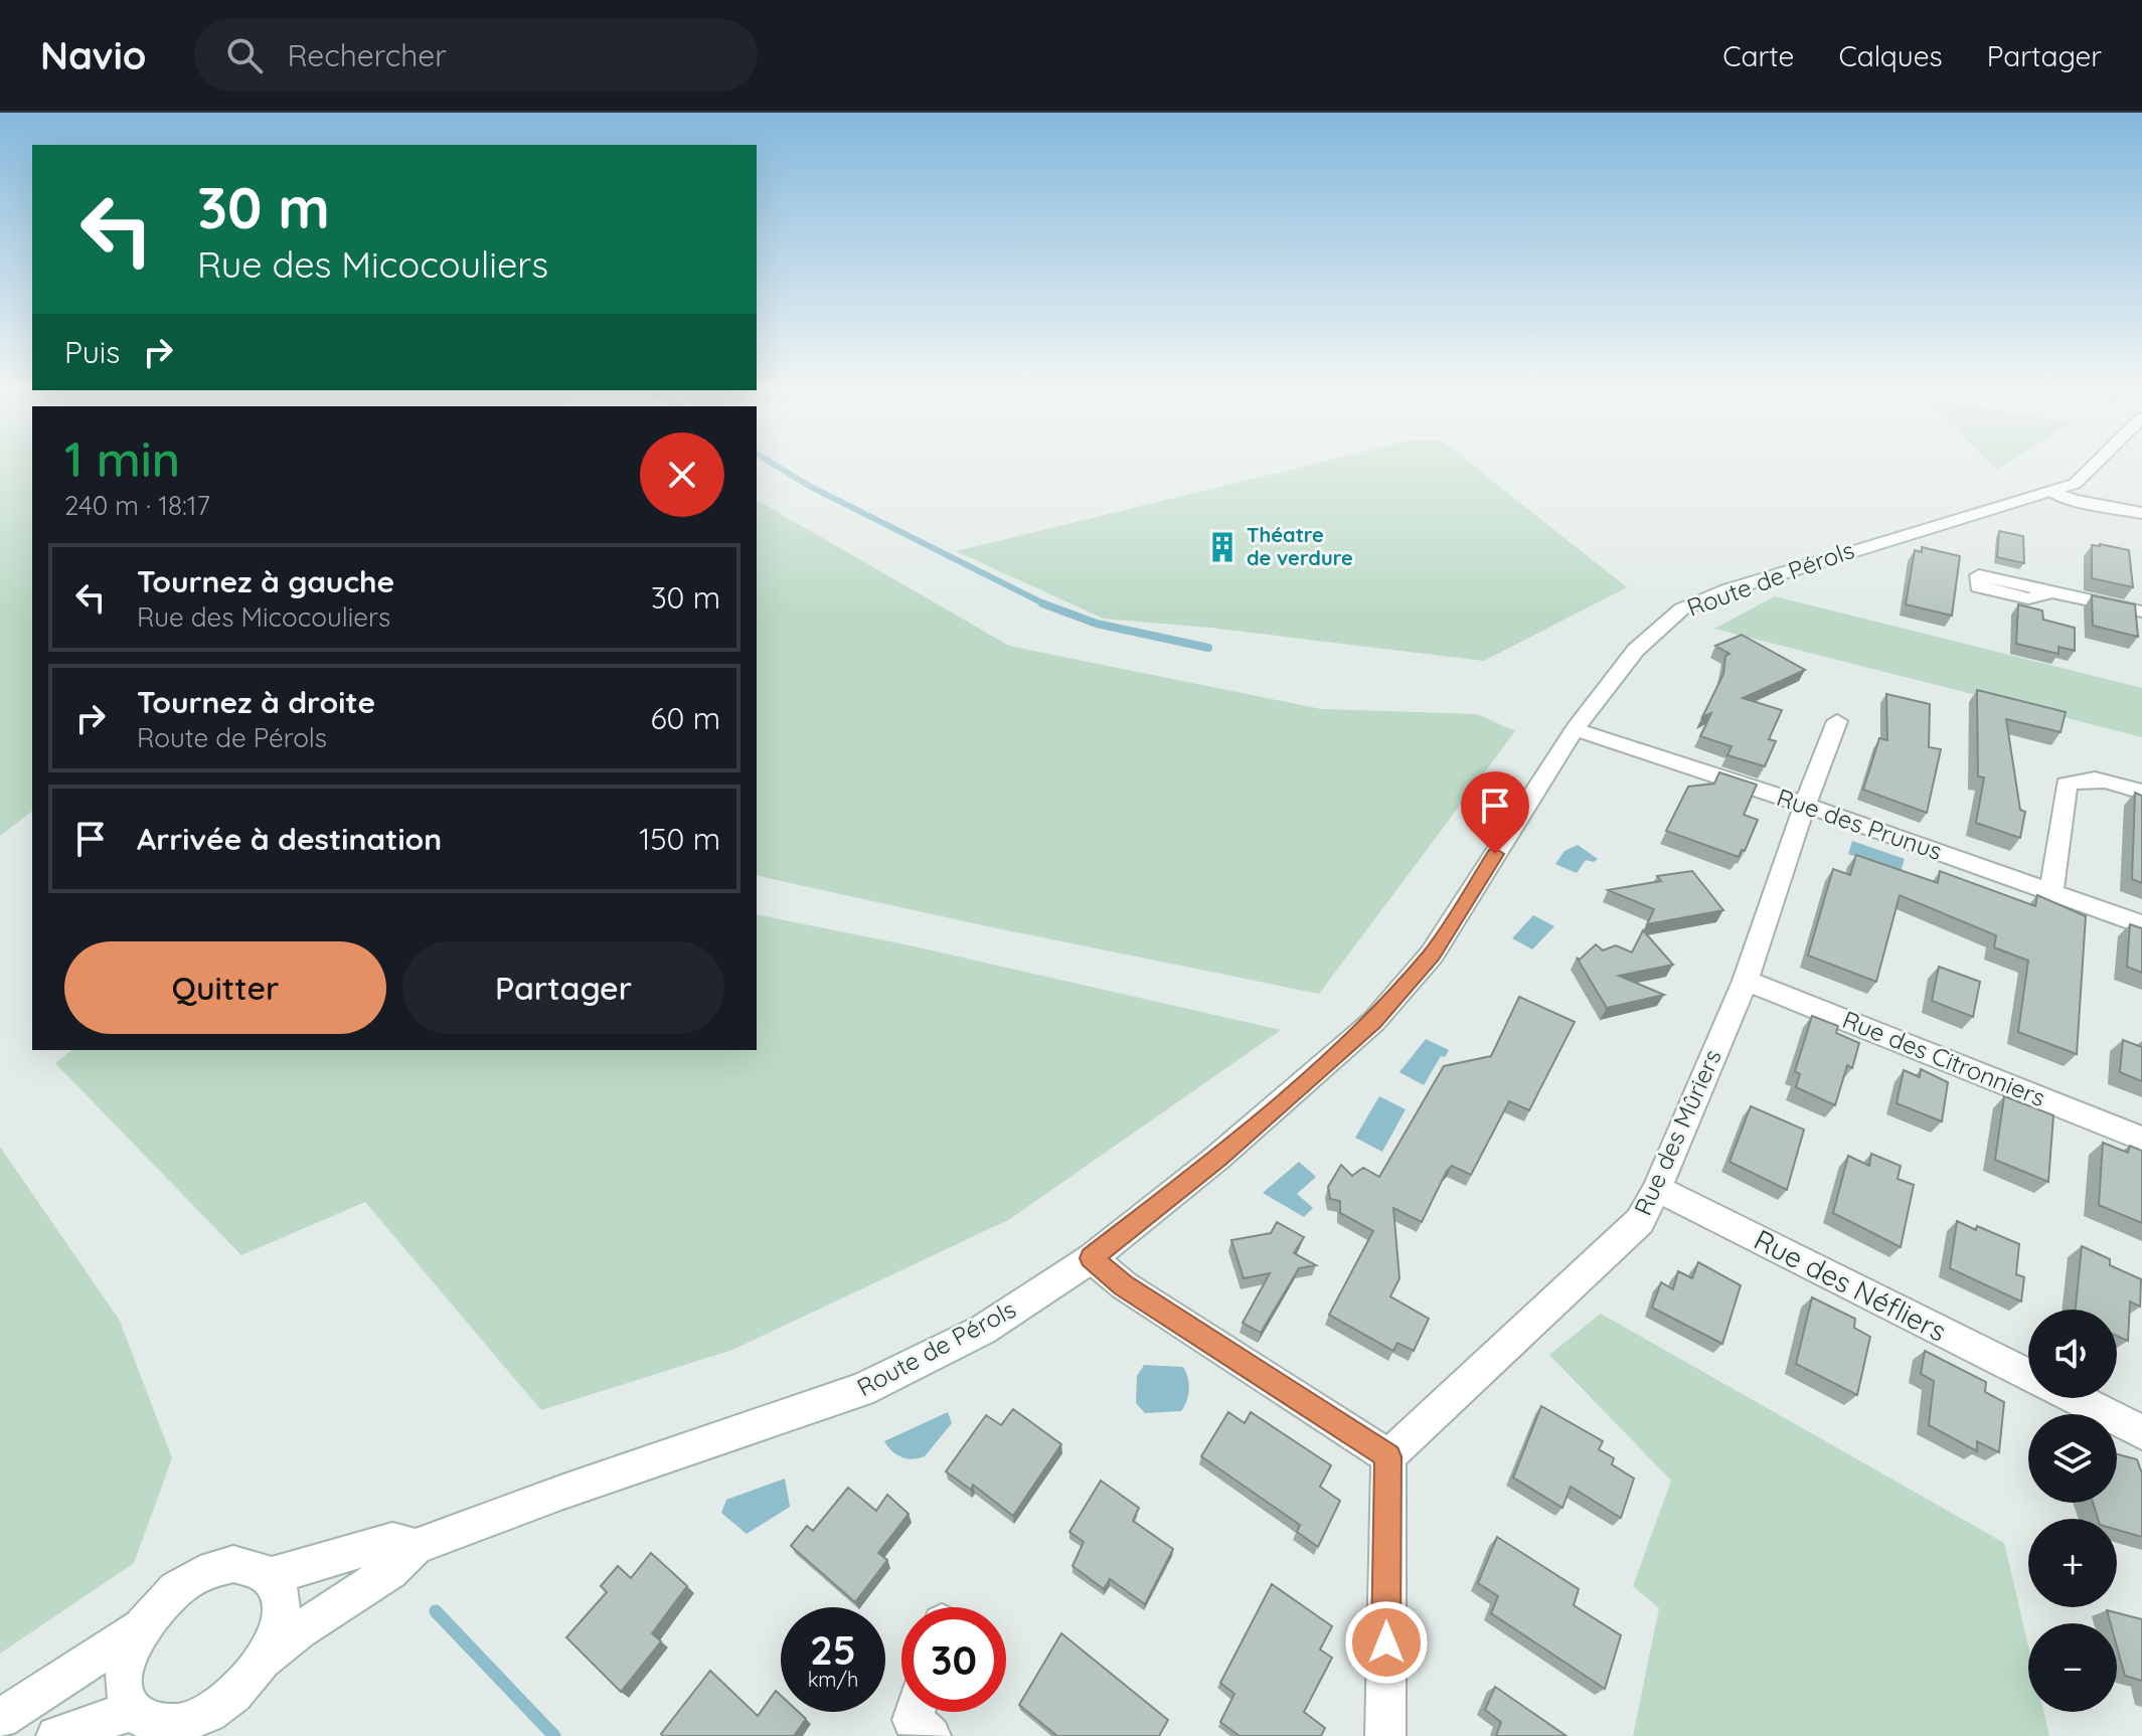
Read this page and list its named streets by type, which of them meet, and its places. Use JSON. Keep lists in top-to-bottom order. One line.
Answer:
{"streets":{"street":["Route de Pérols","Rue des Prunus","Rue des Citronniers","Rue des Mûriers","Rue des Néfliers"]},"crossings":[["Route de Pérols","Rue des Prunus"],["Rue des Prunus","Rue des Mûriers"],["Rue des Citronniers","Rue des Mûriers"],["Rue des Mûriers","Rue des Néfliers"]],"places":{"building":["Théatre de verdure"]},"page":{"header":"Navio","search":"Rechercher","nav":["Carte","Calques","Partager"],"turn":["30 m","Rue des Micocouliers"],"then":"Puis","heading":["1 min","240 m · 18:17"],"list":[{"name":"Tournez à gauche","note":"Rue des Micocouliers","value":"30 m"},{"name":"Tournez à droite","note":"Route de Pérols","value":"60 m"},{"name":"Arrivée à destination","value":"150 m"}],"buttons":["Quitter","Partager"],"map_buttons":["+","−"],"speed":"25 km/h","limit":"30"}}
